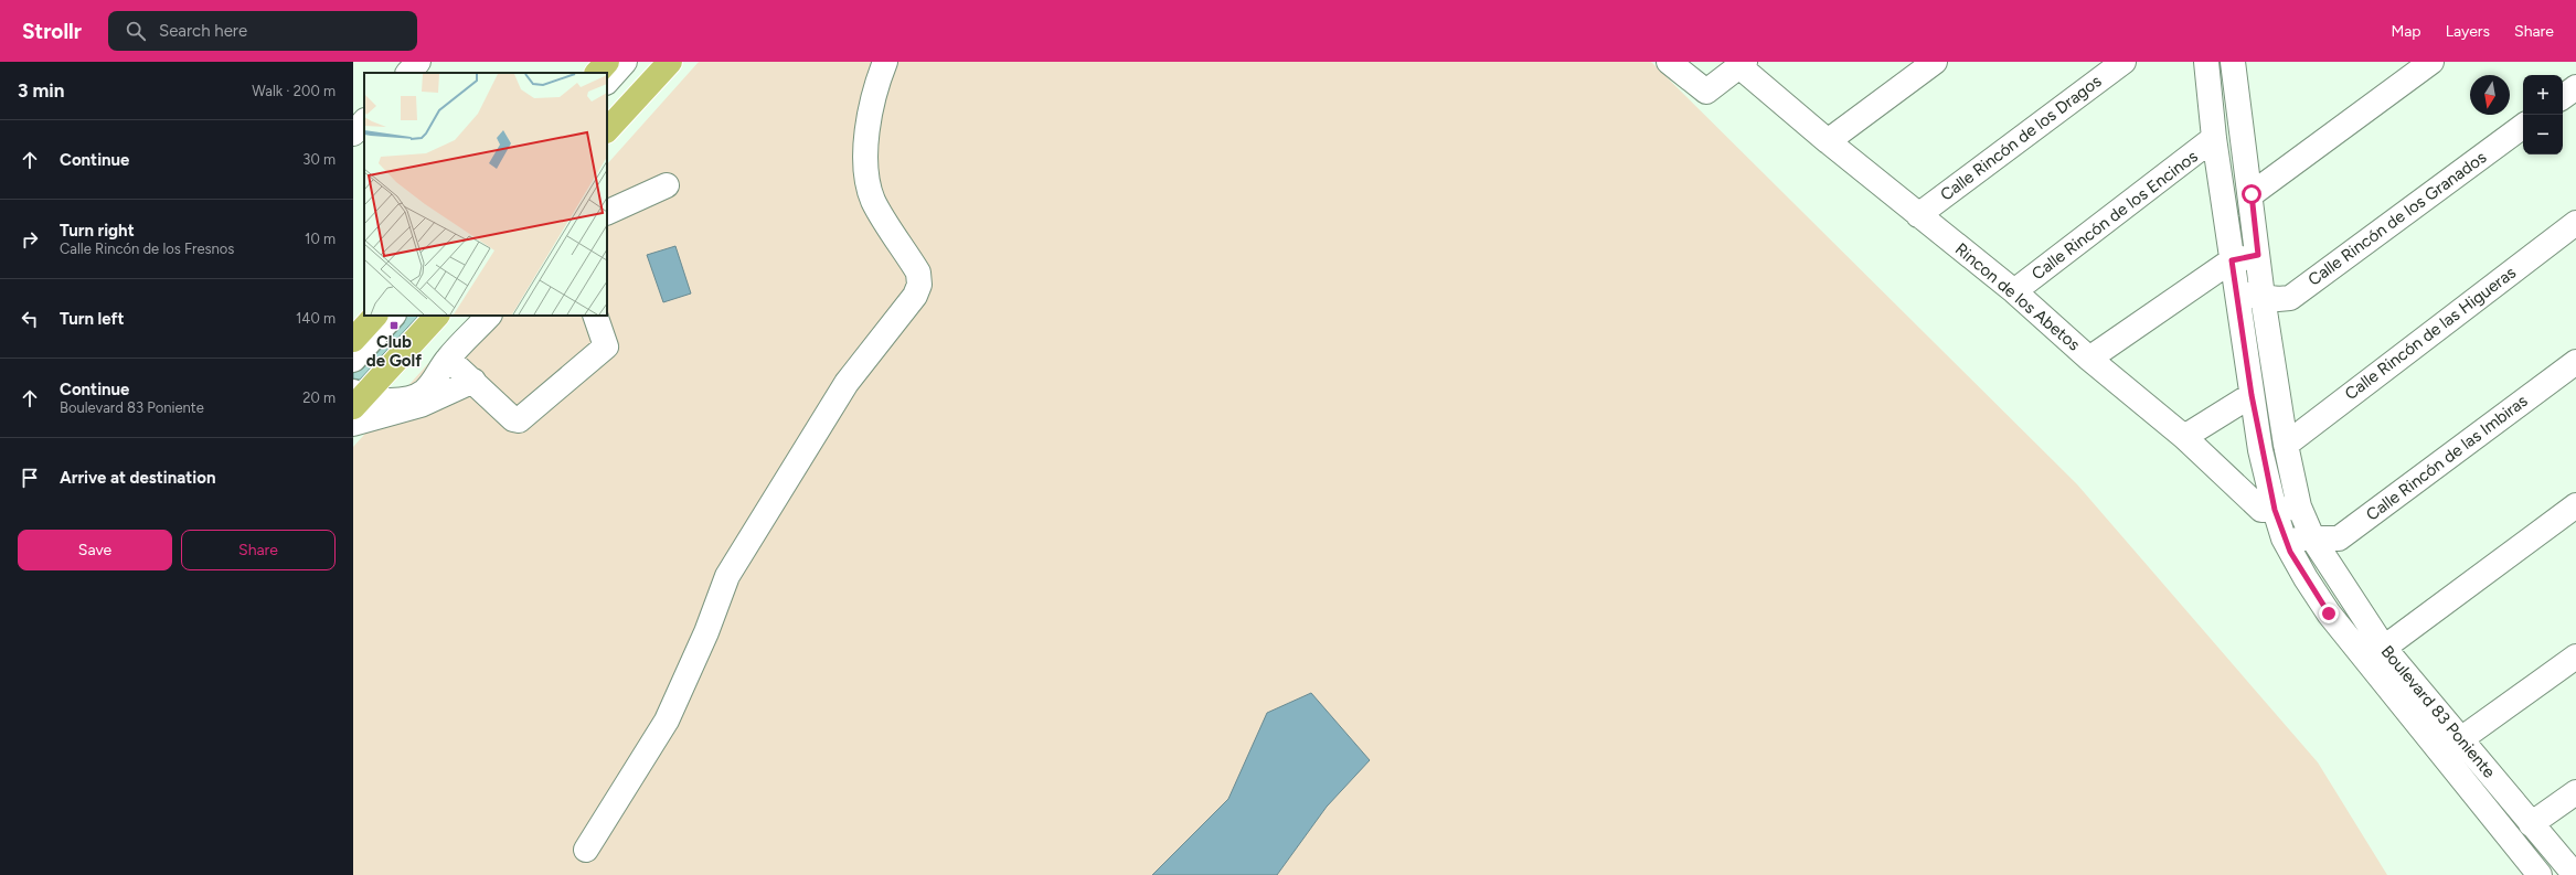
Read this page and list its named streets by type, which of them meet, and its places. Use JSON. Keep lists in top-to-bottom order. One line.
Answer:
{"streets":{"street":["Calle Rincón de los Dragos","Calle Rincón de los Encinos","Calle Rincón de los Granados","Rincon de los Abetos","Calle Rincón de las Higueras","Calle Rincón de las Imbiras","Boulevard 83 Poniente"]},"crossings":[["Calle Rincón de los Dragos","Rincon de los Abetos"],["Calle Rincón de los Encinos","Rincon de los Abetos"],["Calle Rincón de los Encinos","Boulevard 83 Poniente"],["Calle Rincón de los Granados","Boulevard 83 Poniente"],["Rincon de los Abetos","Boulevard 83 Poniente"],["Calle Rincón de las Higueras","Boulevard 83 Poniente"],["Calle Rincón de las Imbiras","Boulevard 83 Poniente"]],"places":{"transit":["Club de Golf"]},"north":"bottom","page":{"header":"Strollr","search":"Search here","nav":["Map","Layers","Share"],"heading":["3 min","Walk · 200 m"],"map_buttons":["+","−"],"list":[["Continue","30 m"],["Turn right","Calle Rincón de los Fresnos","10 m"],["Turn left","140 m"],["Continue","Boulevard 83 Poniente","20 m"],"Arrive at destination"],"buttons":["Save","Share"]}}
